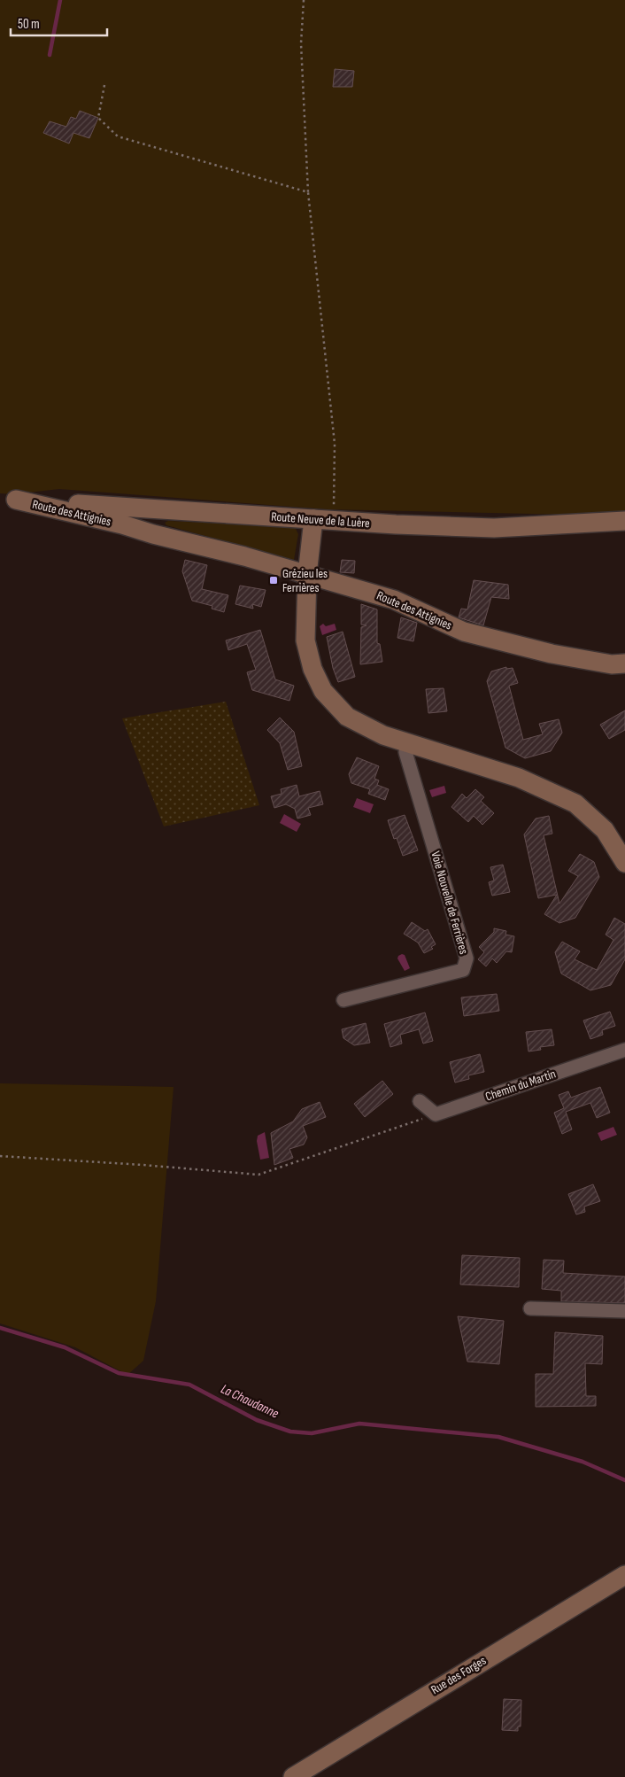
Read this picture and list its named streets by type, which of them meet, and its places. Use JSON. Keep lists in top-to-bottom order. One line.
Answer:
{"streets":{"street":["Route des Attignies","Route Neuve de la Luère","Voie Nouvelle de Ferrières","Chemin du Martin","Rue des Forges"]},"crossings":[["Route des Attignies","Route Neuve de la Luère"]],"water":["La Chaudanne"],"places":{"transit":["Grézieu les Ferrières"]},"scale_bar":"50 m"}
